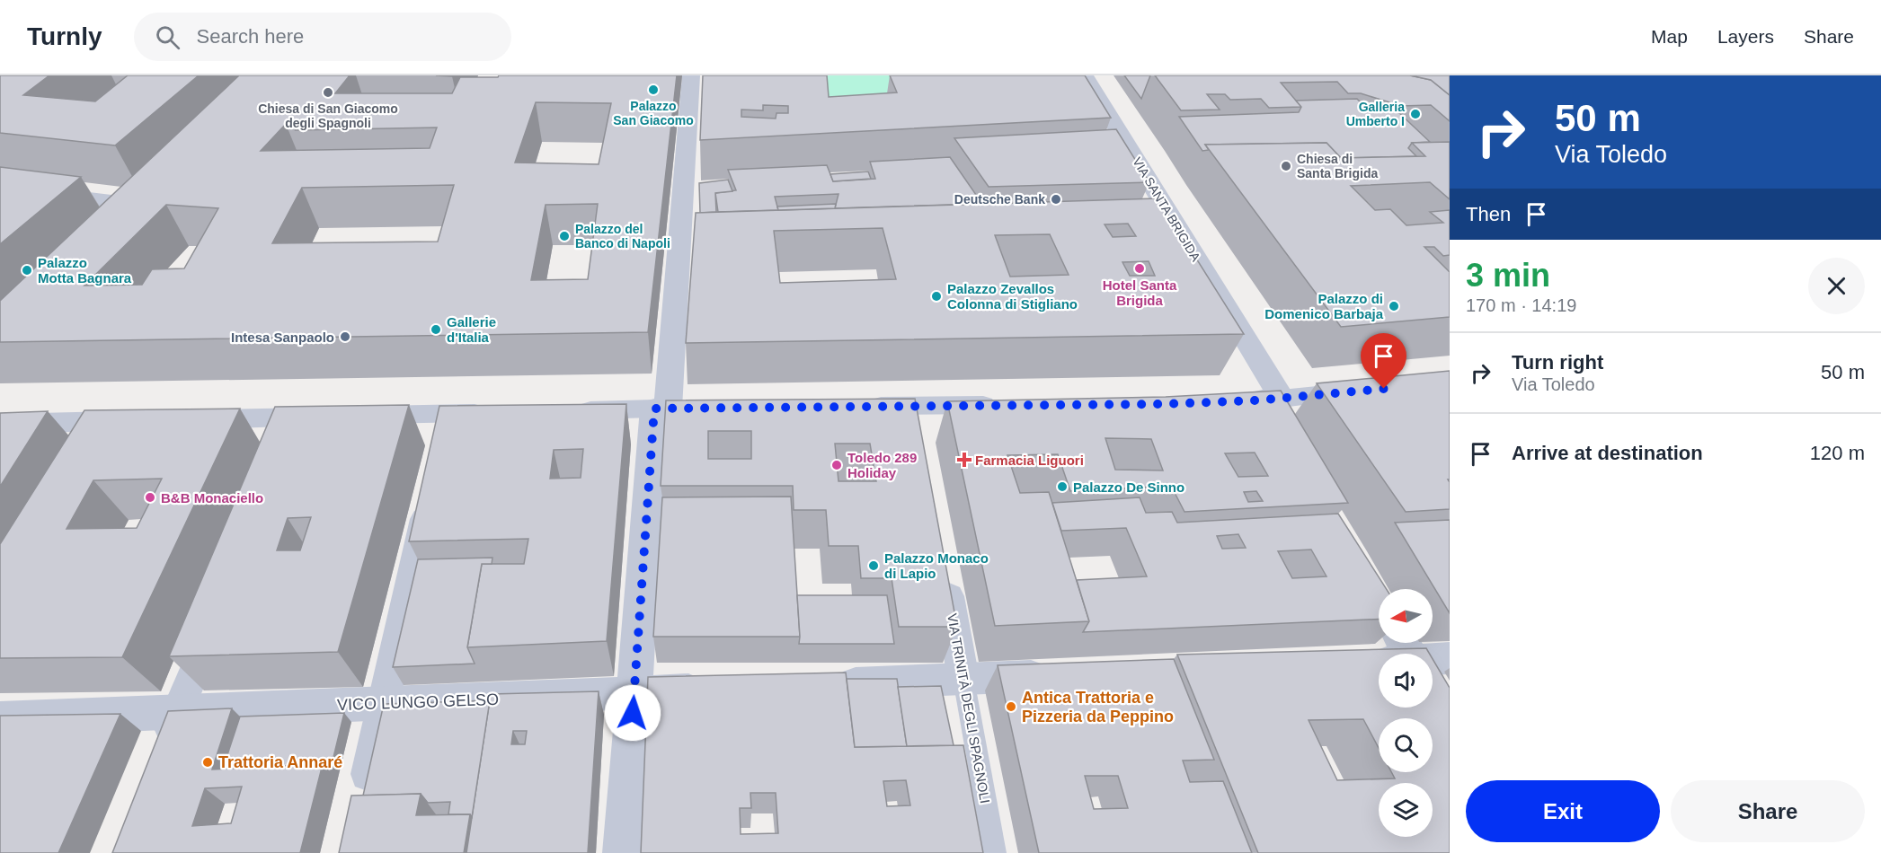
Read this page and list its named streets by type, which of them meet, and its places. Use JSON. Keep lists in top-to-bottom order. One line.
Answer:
{"streets":{"street":["VIA SANTA BRIGIDA","VICO LUNGO GELSO","VIA TRINITÀ DEGLI SPAGNOLI"]},"places":{"other":["Palazzo San Giacomo","Chiesa di San Giacomo degli Spagnoli","Galleria Umberto I","Chiesa di Santa Brigida","Deutsche Bank","Palazzo del Banco di Napoli","Hotel Santa Brigida","Palazzo Motta Bagnara","Palazzo Zevallos Colonna di Stigliano","Palazzo di Domenico Barbaja","Gallerie d'Italia","Intesa Sanpaolo","Toledo 289 Holiday","Palazzo De Sinno","B&B Monaciello","Palazzo Monaco di Lapio","Antica Trattoria e Pizzeria da Peppino","Trattoria Annaré"],"health":["Farmacia Liguori"]},"north":"left","page":{"header":"Turnly","search":"Search here","nav":["Map","Layers","Share"],"turn":["50 m","Via Toledo"],"then":"Then","heading":["3 min","170 m · 14:19"],"list":[{"name":"Turn right","note":"Via Toledo","value":"50 m"},{"name":"Arrive at destination","value":"120 m"}],"buttons":["Exit","Share"]}}
